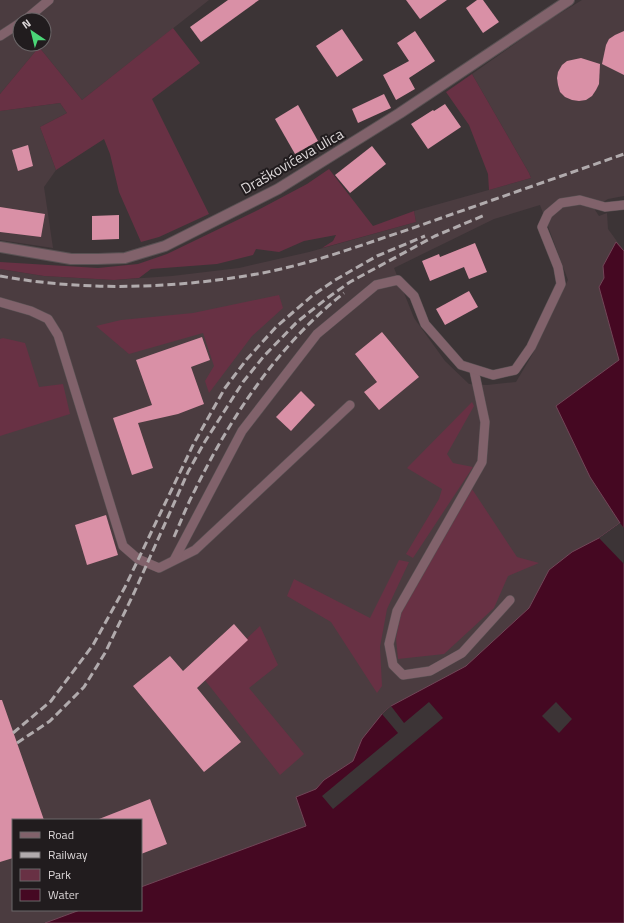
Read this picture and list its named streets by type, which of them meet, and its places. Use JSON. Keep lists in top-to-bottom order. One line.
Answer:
{"streets":{"street":["Draškovićeva ulica"]},"legend":["Road","Railway","Park","Water"],"north":"top left"}
